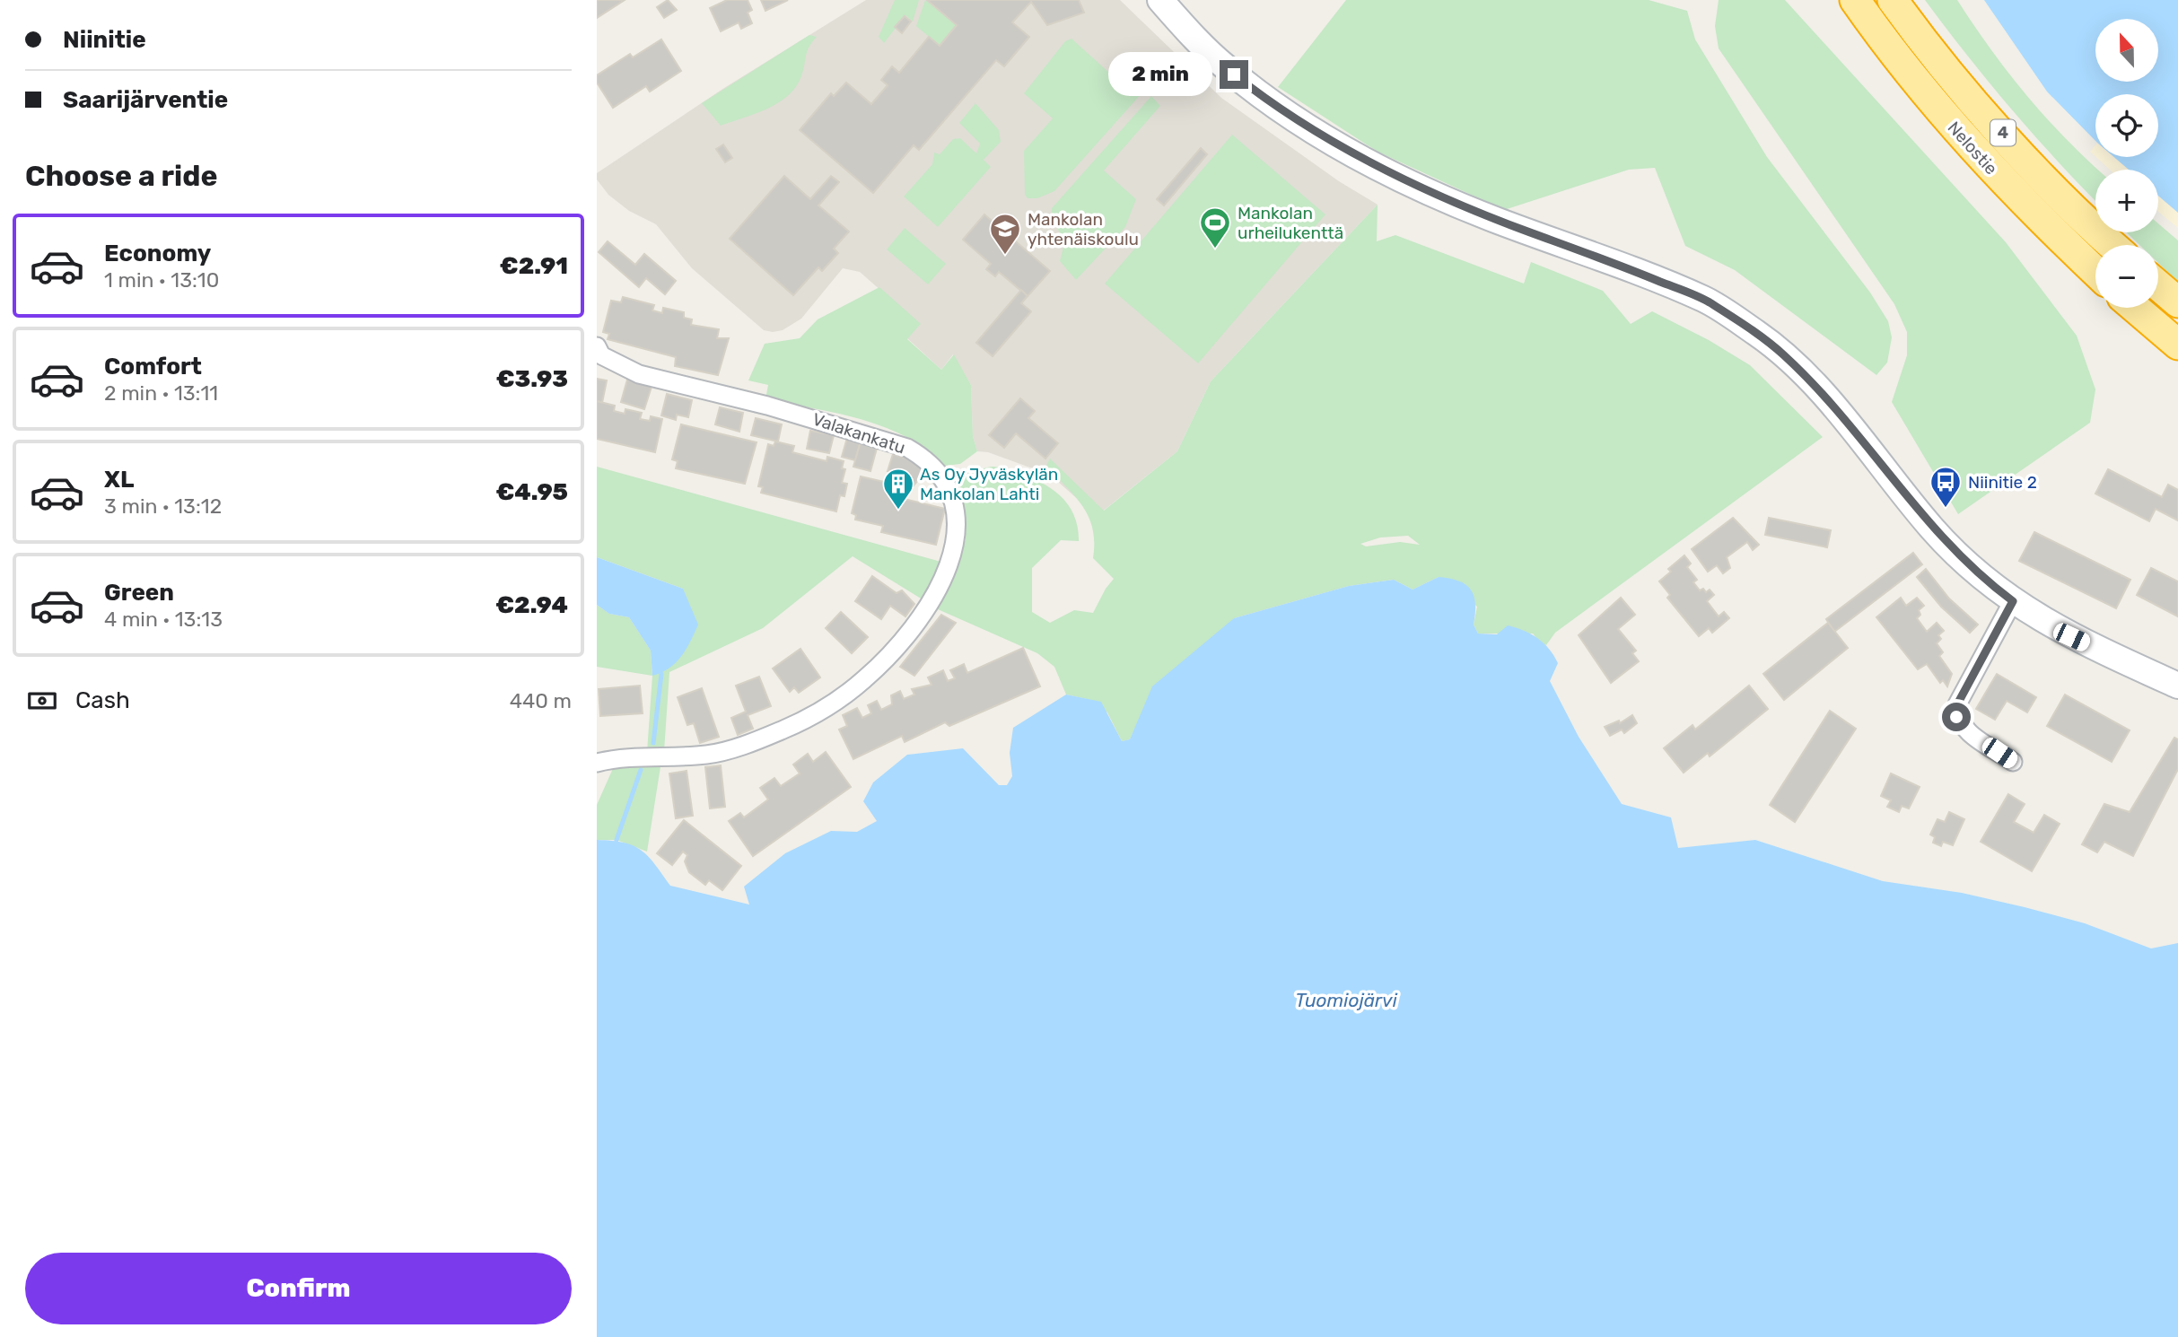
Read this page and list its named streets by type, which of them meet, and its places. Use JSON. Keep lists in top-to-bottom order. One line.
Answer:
{"streets":{"highway":["4","Nelostie"],"street":["Valakankatu"]},"water":["Tuomiojärvi"],"places":{"sports":["Mankolan urheilukenttä"],"school or university":["Mankolan yhtenäiskoulu"],"bus stop":["Niinitie 2"],"building":["As Oy Jyväskylän Mankolan Lahti"]},"north":"top","page":{"banner":["Niinitie","Saarijärventie"],"map_buttons":["+","−"],"bubble":"2 min","heading":"Choose a ride","list":[{"name":"Economy","note":"1 min · 13:10","value":"€2.91"},{"name":"Comfort","note":"2 min · 13:11","value":"€3.93"},{"name":"XL","note":"3 min · 13:12","value":"€4.95"},{"name":"Green","note":"4 min · 13:13","value":"€2.94"}],"pay":["Cash","440 m"],"buttons":"Confirm"}}
